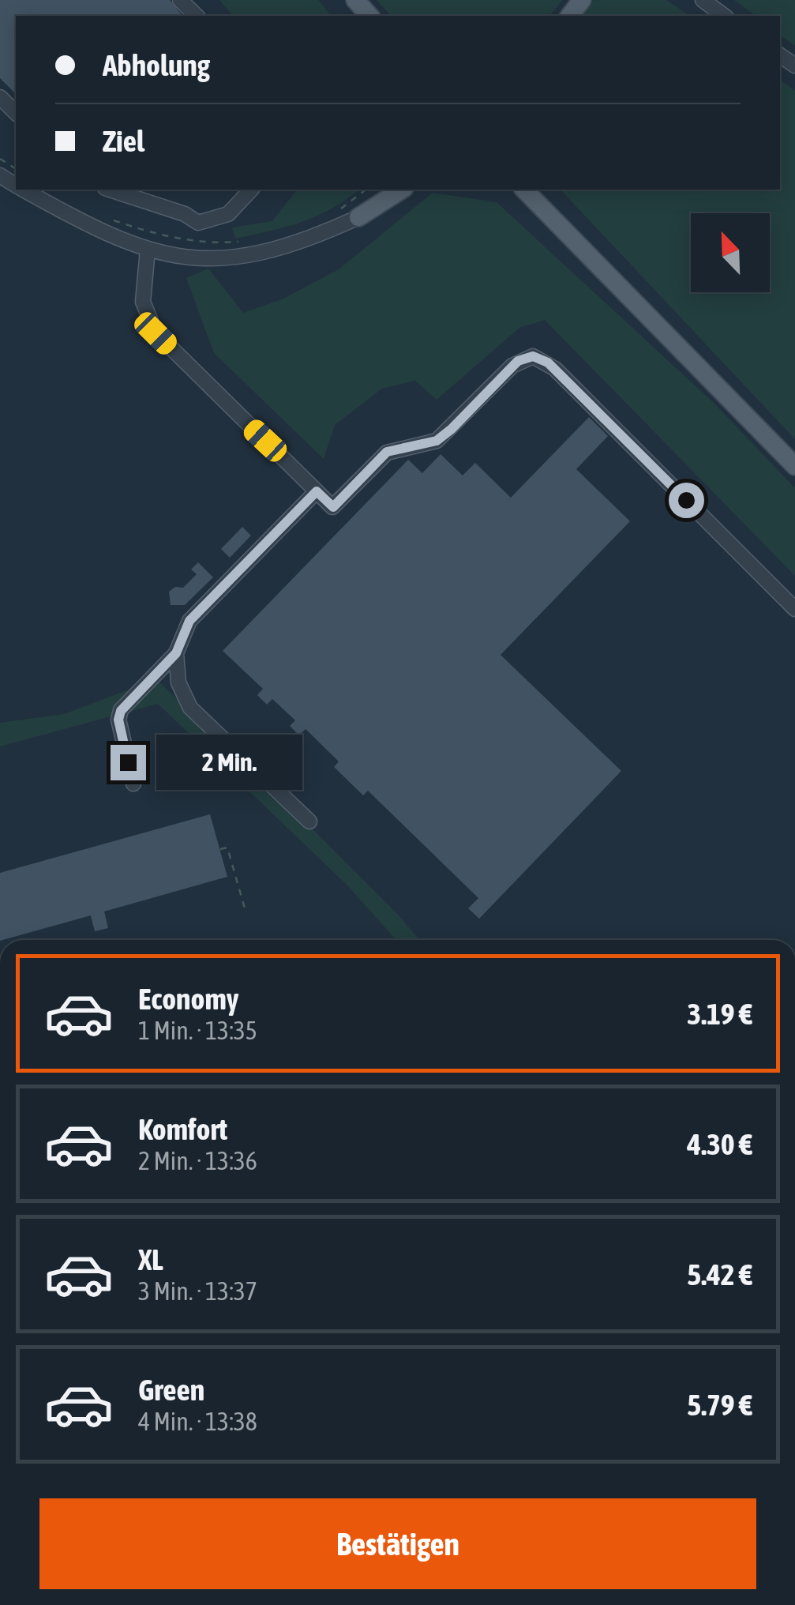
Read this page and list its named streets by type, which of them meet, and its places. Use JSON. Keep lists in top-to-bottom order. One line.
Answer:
{"north":"top left","page":{"banner":["Abholung","Ziel"],"bubble":"2 Min.","list":[{"name":"Economy","note":"1 Min. · 13:35","value":"3.19 €"},{"name":"Komfort","note":"2 Min. · 13:36","value":"4.30 €"},{"name":"XL","note":"3 Min. · 13:37","value":"5.42 €"},{"name":"Green","note":"4 Min. · 13:38","value":"5.79 €"}],"buttons":"Bestätigen"}}
